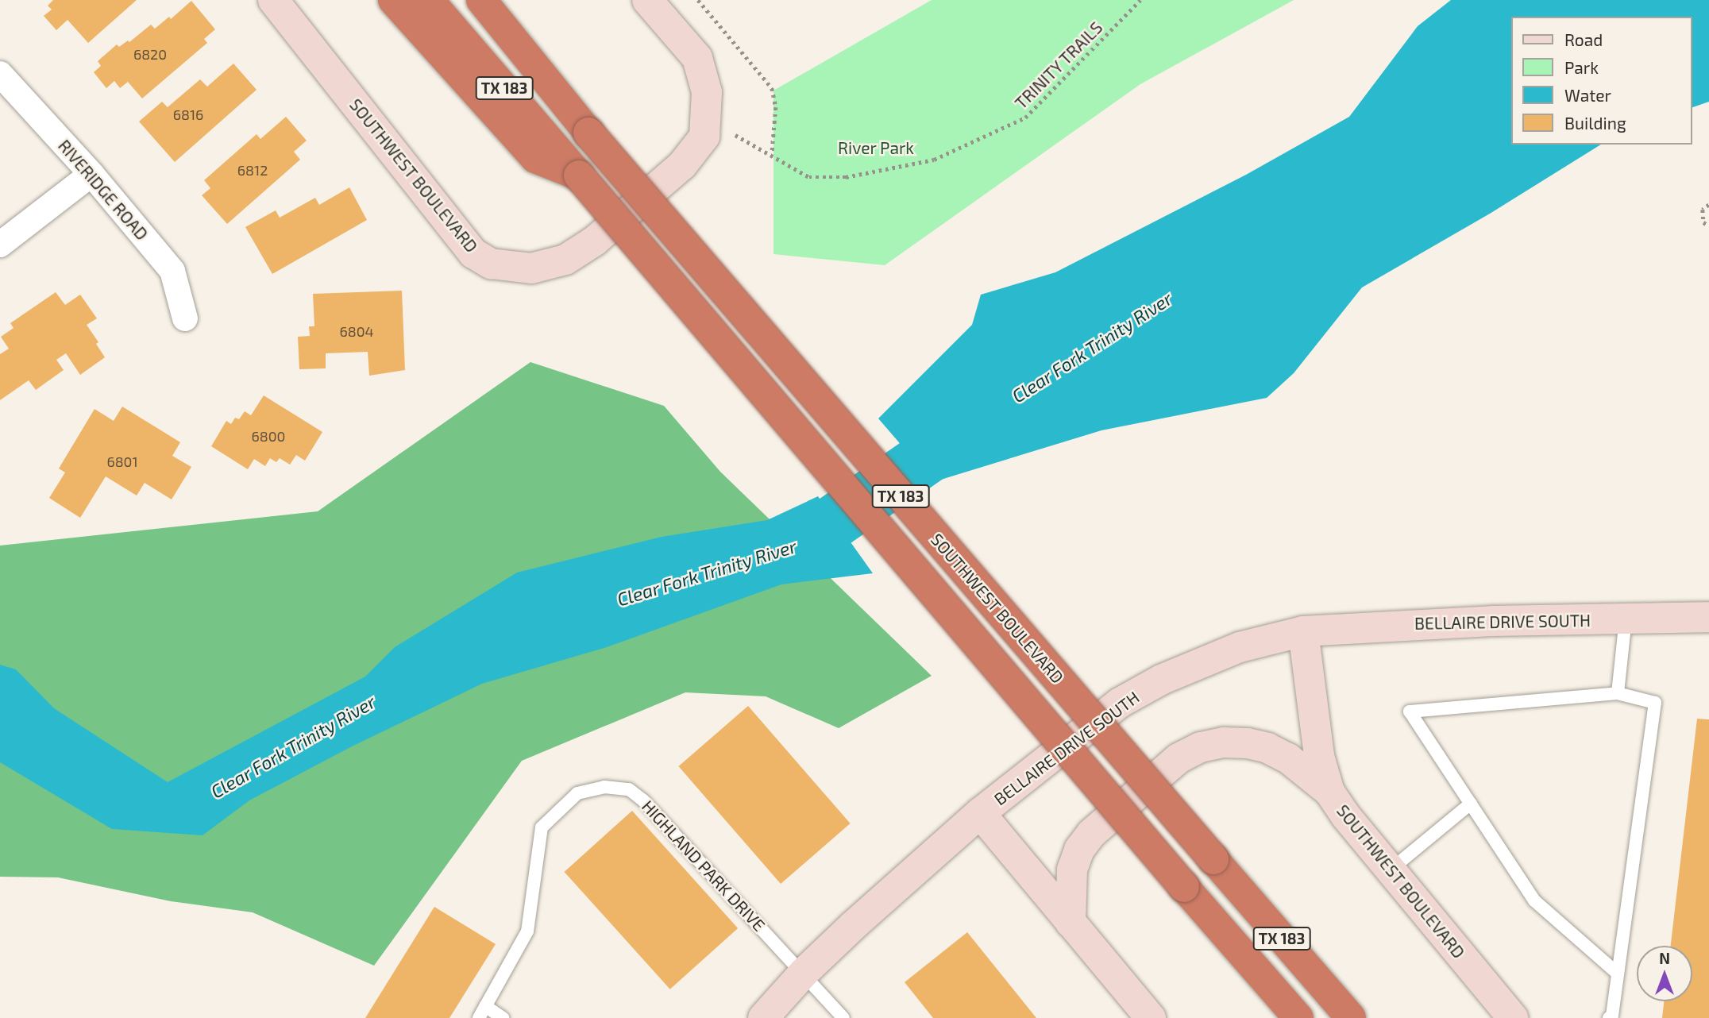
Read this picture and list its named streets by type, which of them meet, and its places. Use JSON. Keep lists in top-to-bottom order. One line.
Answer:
{"streets":{"highway":["TX 183","SOUTHWEST BOULEVARD"],"street":["RIVERIDGE ROAD","BELLAIRE DRIVE SOUTH"],"lane":["HIGHLAND PARK DRIVE"],"path":["TRINITY TRAILS"]},"crossings":[["TRINITY TRAILS","SOUTHWEST BOULEVARD"],["SOUTHWEST BOULEVARD","BELLAIRE DRIVE SOUTH"],["BELLAIRE DRIVE SOUTH","HIGHLAND PARK DRIVE"]],"water":["Clear Fork Trinity River"],"parks":["River Park"],"house_numbers":["6820","6816","6812","6804","6800","6801"],"legend":["Road","Park","Water","Building"],"north":"top"}
